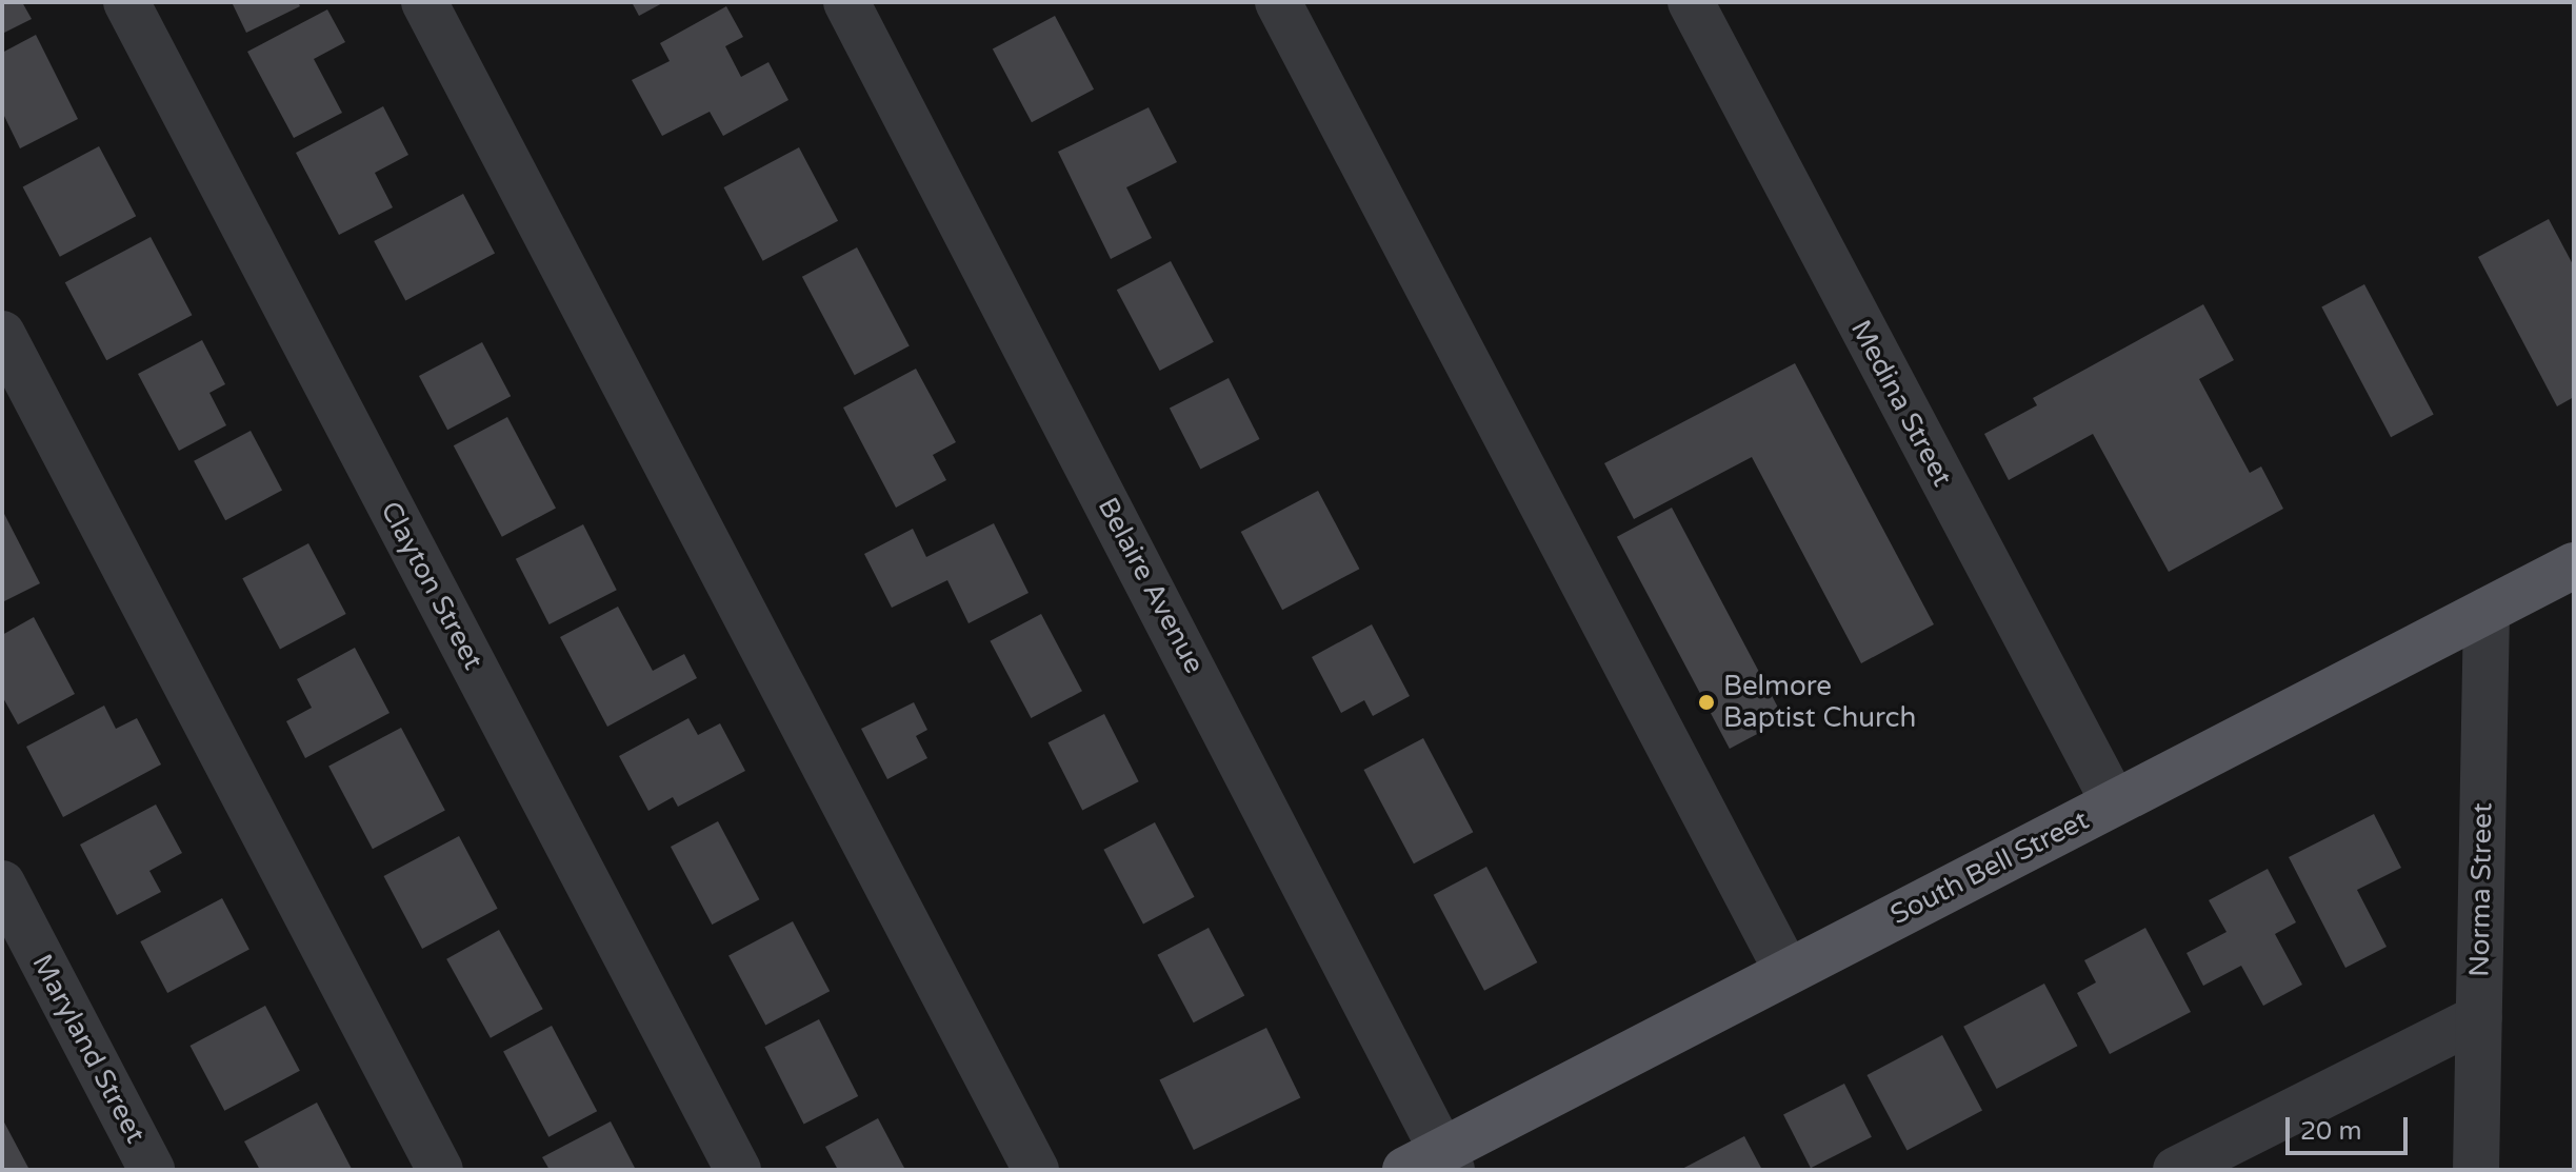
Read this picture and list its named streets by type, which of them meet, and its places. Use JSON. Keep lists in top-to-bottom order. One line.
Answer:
{"streets":{"main road":["South Bell Street"],"street":["Medina Street","Clayton Street","Belaire Avenue","Norma Street","Maryland Street"]},"crossings":[["Medina Street","South Bell Street"],["Belaire Avenue","South Bell Street"],["South Bell Street","Norma Street"]],"places":["Belmore Baptist Church"],"scale_bar":"20 m"}
